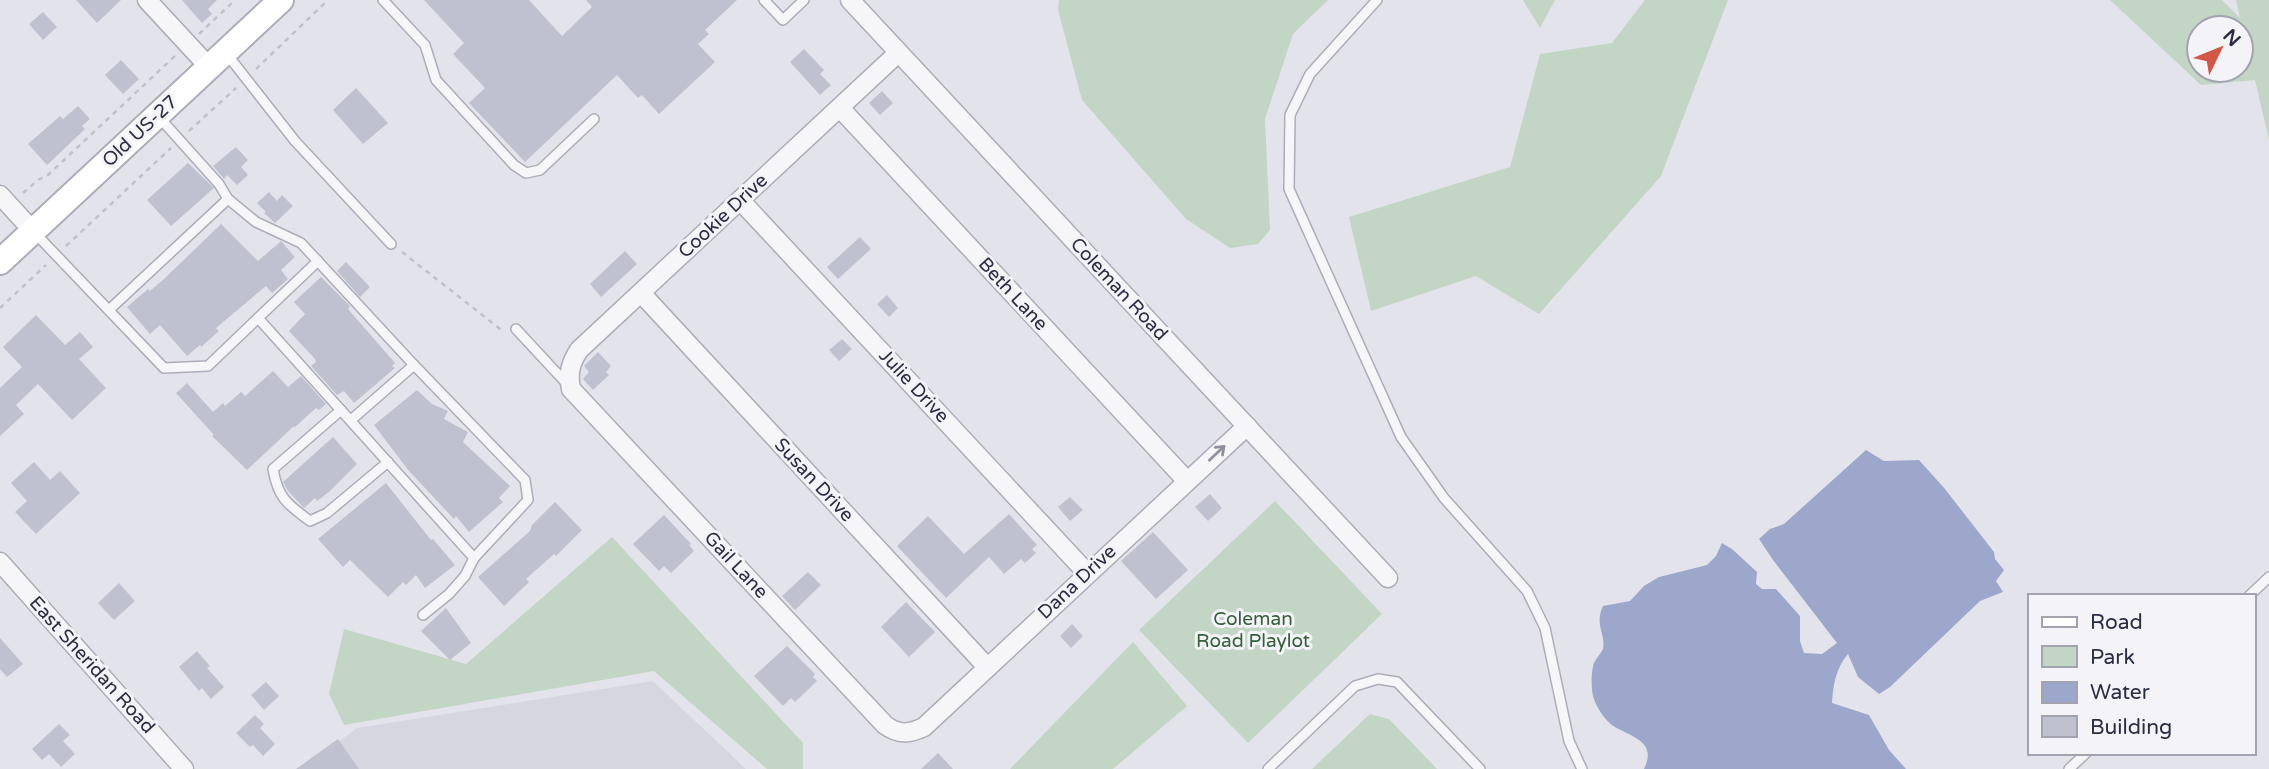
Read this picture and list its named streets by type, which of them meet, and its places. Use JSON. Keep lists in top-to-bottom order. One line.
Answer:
{"streets":{"main road":["Old US-27"],"street":["Cookie Drive","Coleman Road","Beth Lane","Julie Drive","Susan Drive","Gail Lane","Dana Drive","East Sheridan Road"]},"crossings":[["Cookie Drive","Coleman Road"],["Cookie Drive","Beth Lane"],["Cookie Drive","Julie Drive"],["Cookie Drive","Susan Drive"],["Cookie Drive","Gail Lane"],["Coleman Road","Dana Drive"],["Beth Lane","Dana Drive"],["Julie Drive","Dana Drive"],["Susan Drive","Dana Drive"],["Gail Lane","Dana Drive"]],"parks":["Coleman Road Playlot"],"legend":["Road","Park","Water","Building"],"north":"top right"}
